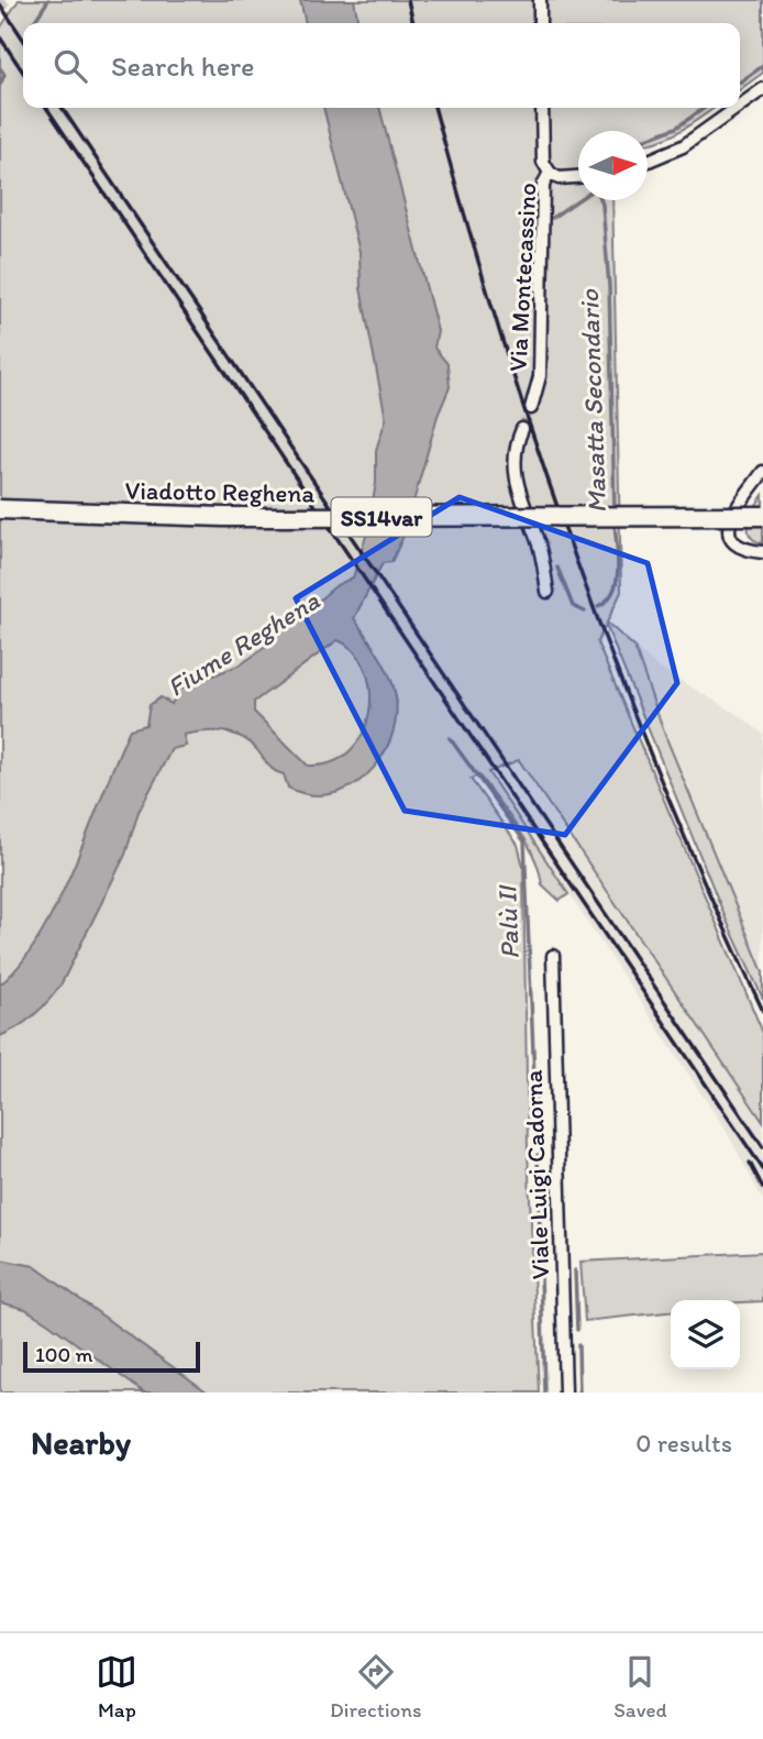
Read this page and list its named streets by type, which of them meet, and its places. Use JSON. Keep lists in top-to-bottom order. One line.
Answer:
{"streets":{"highway":["Viadotto Reghena","SS14var"],"street":["Via Montecassino","Viale Luigi Cadorna"]},"water":["Masatta Secondario","Fiume Reghena","Palù II"],"scale_bar":"100 m","north":"right","page":{"search":"Search here","scale":"100 m","heading":["Nearby","0 results"],"nav":["Map","Directions","Saved"]}}
